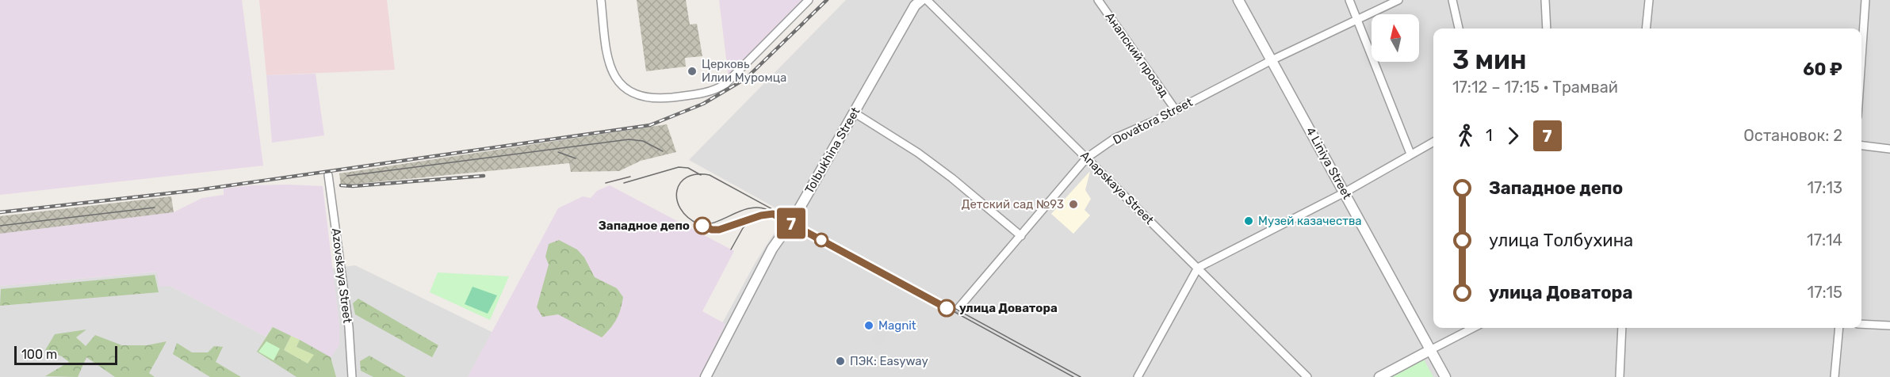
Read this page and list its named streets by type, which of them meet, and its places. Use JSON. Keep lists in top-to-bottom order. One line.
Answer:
{"streets":{"street":["Анапский проезд","Dovatora Street","Tolbukhina Street","4 Liniya Street","Anapskaya Street","Azovskaya Street"]},"crossings":[["Анапский проезд","Dovatora Street"],["Dovatora Street","4 Liniya Street"],["Dovatora Street","Anapskaya Street"]],"places":["Церковь Илии Муромца","Детский сад №93","Музей казачества","Западное депо","улица Доватора","Magnit","ПЭК: Easyway"],"lines":["tram line 7"],"scale_bar":"100 m","north":"top","page":{"on_map":"7","heading":["3 мин","17:12 – 17:15 · Трамвай","60 ₽"],"legs":["1","7","Остановок: 2"],"list":[{"name":"Западное депо","value":"17:13"},{"name":"улица Толбухина","value":"17:14"},{"name":"улица Доватора","value":"17:15"}],"scale":"100 m"}}
